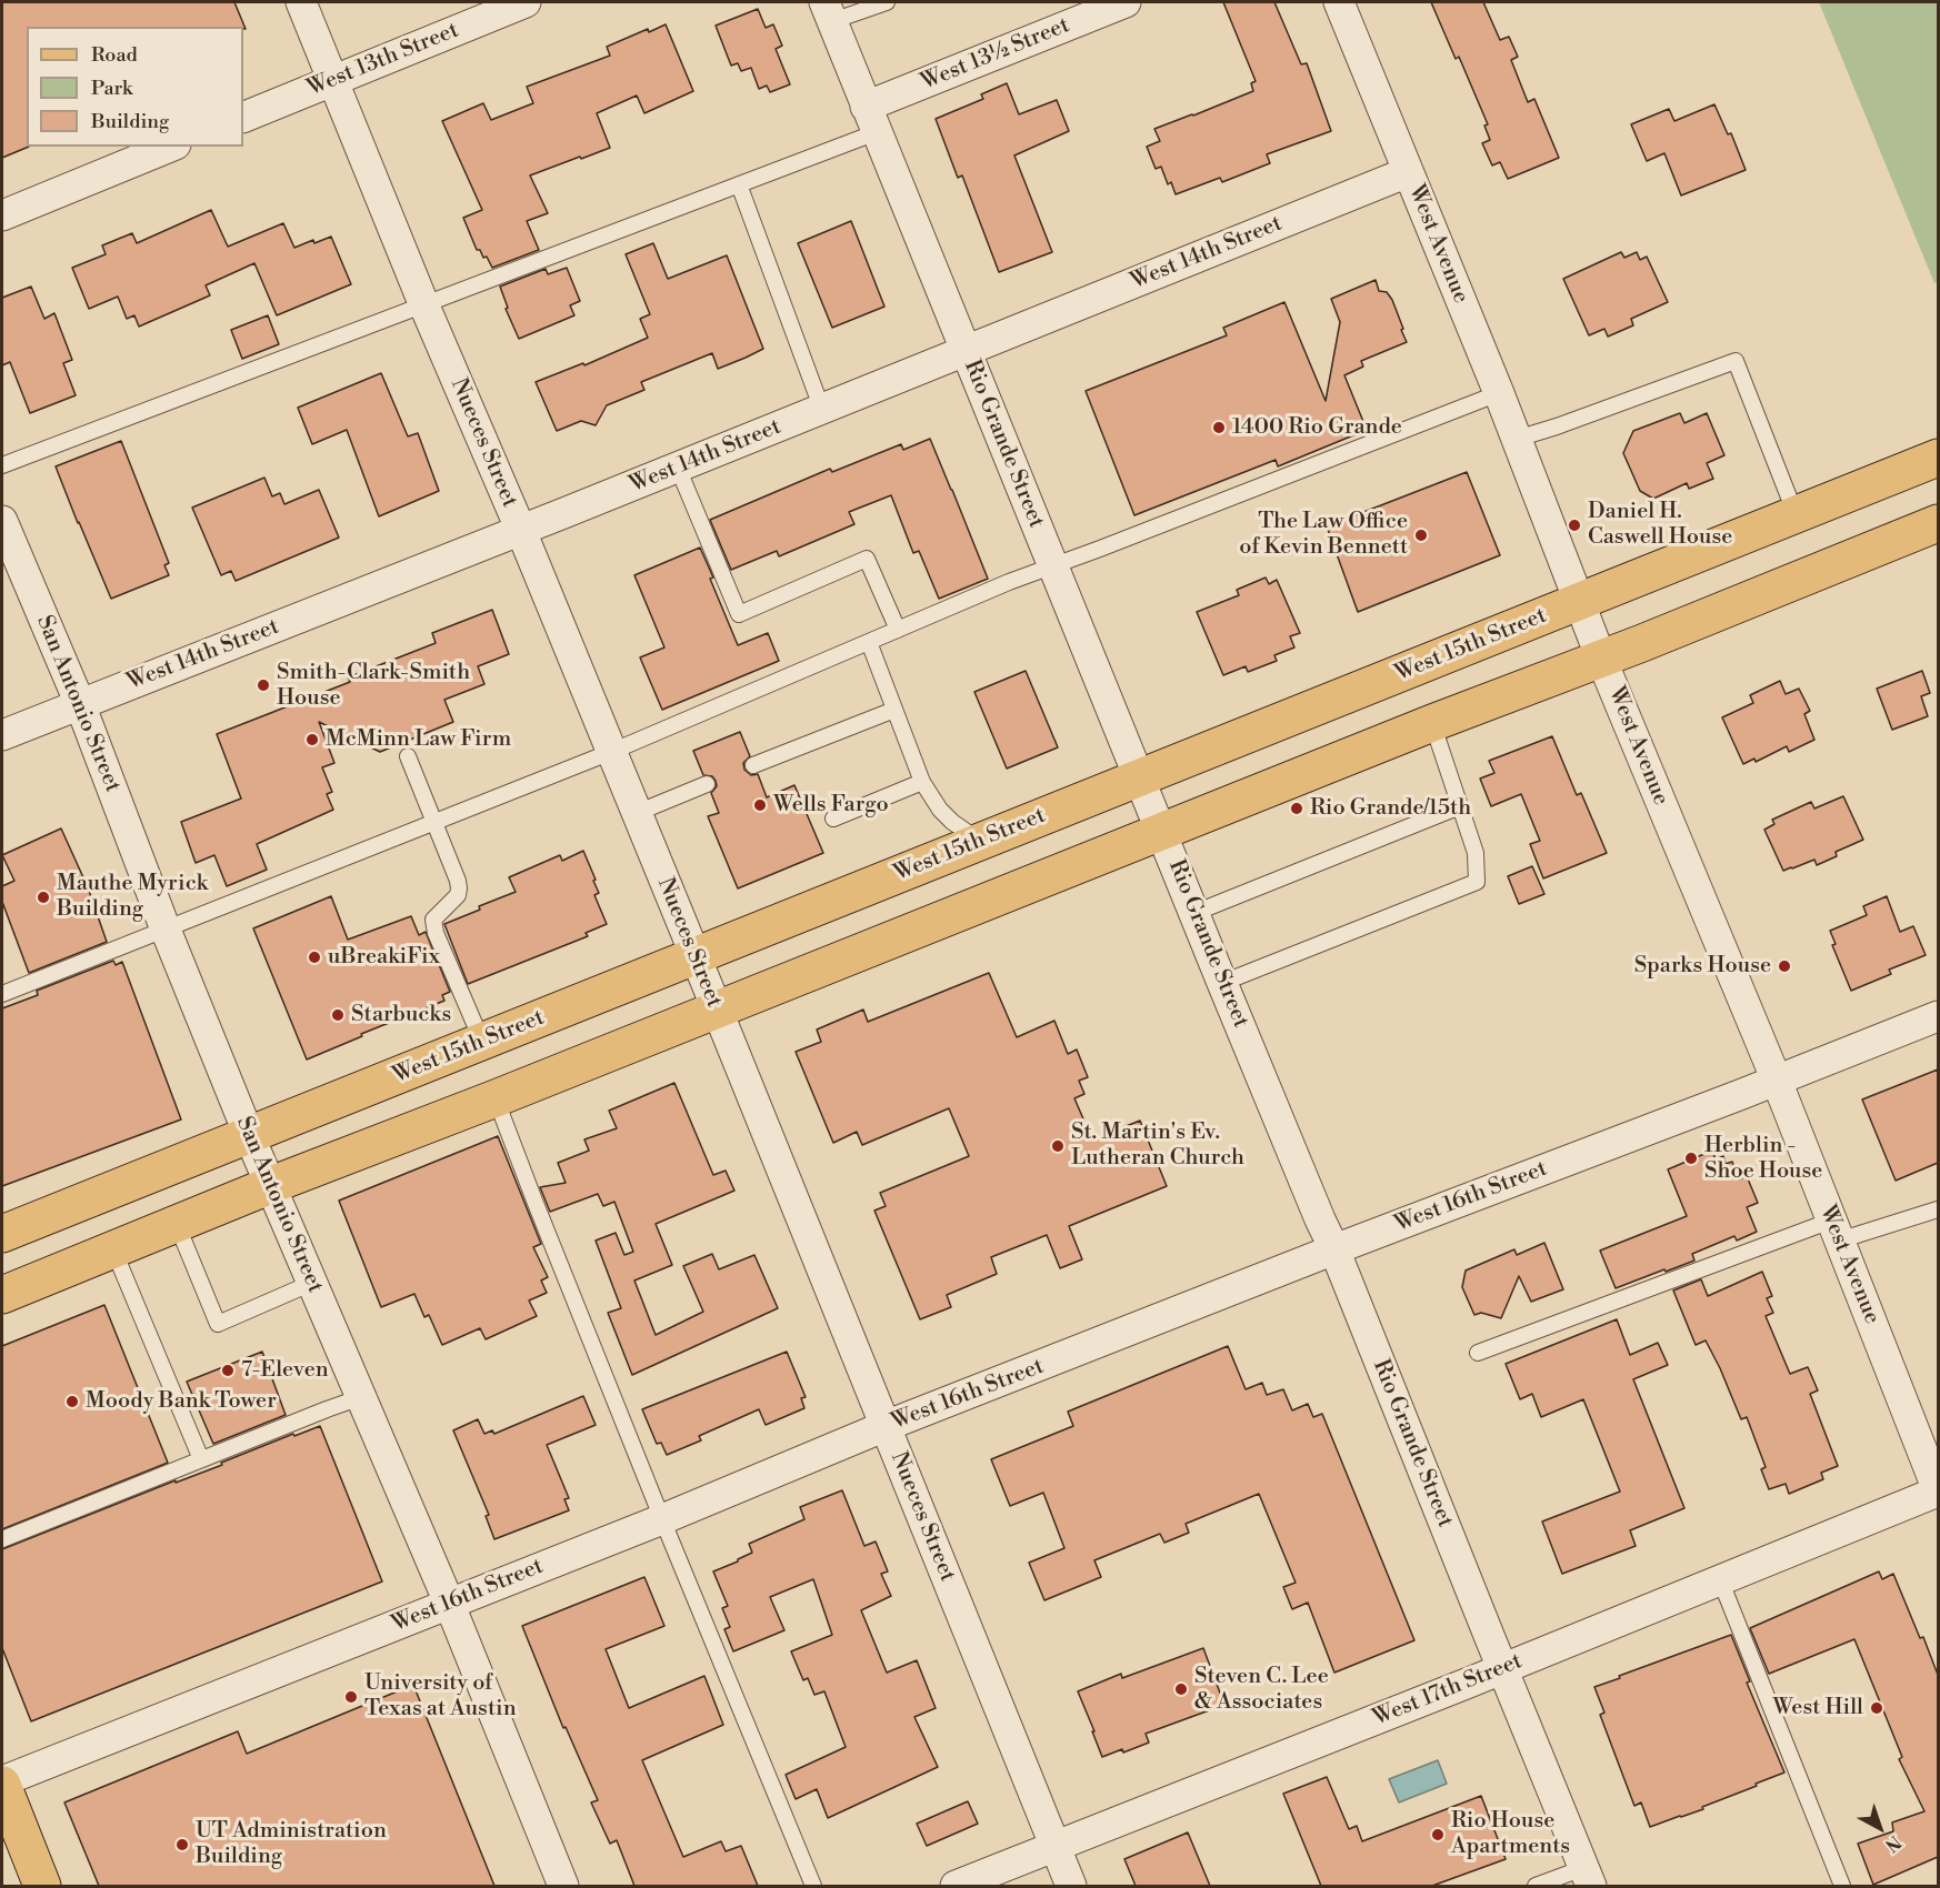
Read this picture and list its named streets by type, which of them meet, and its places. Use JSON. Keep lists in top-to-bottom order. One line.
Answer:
{"streets":{"main road":["West 15th Street"],"street":["West 13½ Street","West 13th Street","West Avenue","West 14th Street","Nueces Street","Rio Grande Street","San Antonio Street","West 16th Street","West 17th Street"]},"crossings":[["West 13½ Street","Rio Grande Street"],["West 13th Street","Nueces Street"],["West Avenue","West 14th Street"],["West Avenue","West 15th Street"],["West Avenue","West 16th Street"],["West Avenue","West 17th Street"],["West 14th Street","Nueces Street"],["West 14th Street","Rio Grande Street"],["West 14th Street","San Antonio Street"],["Nueces Street","West 15th Street"],["Nueces Street","West 16th Street"],["Nueces Street","West 17th Street"],["Rio Grande Street","West 15th Street"],["Rio Grande Street","West 16th Street"],["Rio Grande Street","West 17th Street"],["West 15th Street","San Antonio Street"],["San Antonio Street","West 16th Street"]],"places":["1400 Rio Grande","Daniel H. Caswell House","The Law Office of Kevin Bennett","Smith-Clark-Smith House","McMinn Law Firm","Wells Fargo","Rio Grande/15th","Mauthe Myrick Building","uBreakiFix","Sparks House","Starbucks","St. Martin's Ev. Lutheran Church","Herblin - Shoe House","7-Eleven","Moody Bank Tower","Steven C. Lee & Associates","University of Texas at Austin","West Hill","Rio House Apartments","UT Administration Building"],"legend":["Road","Park","Building"],"north":"bottom right"}
